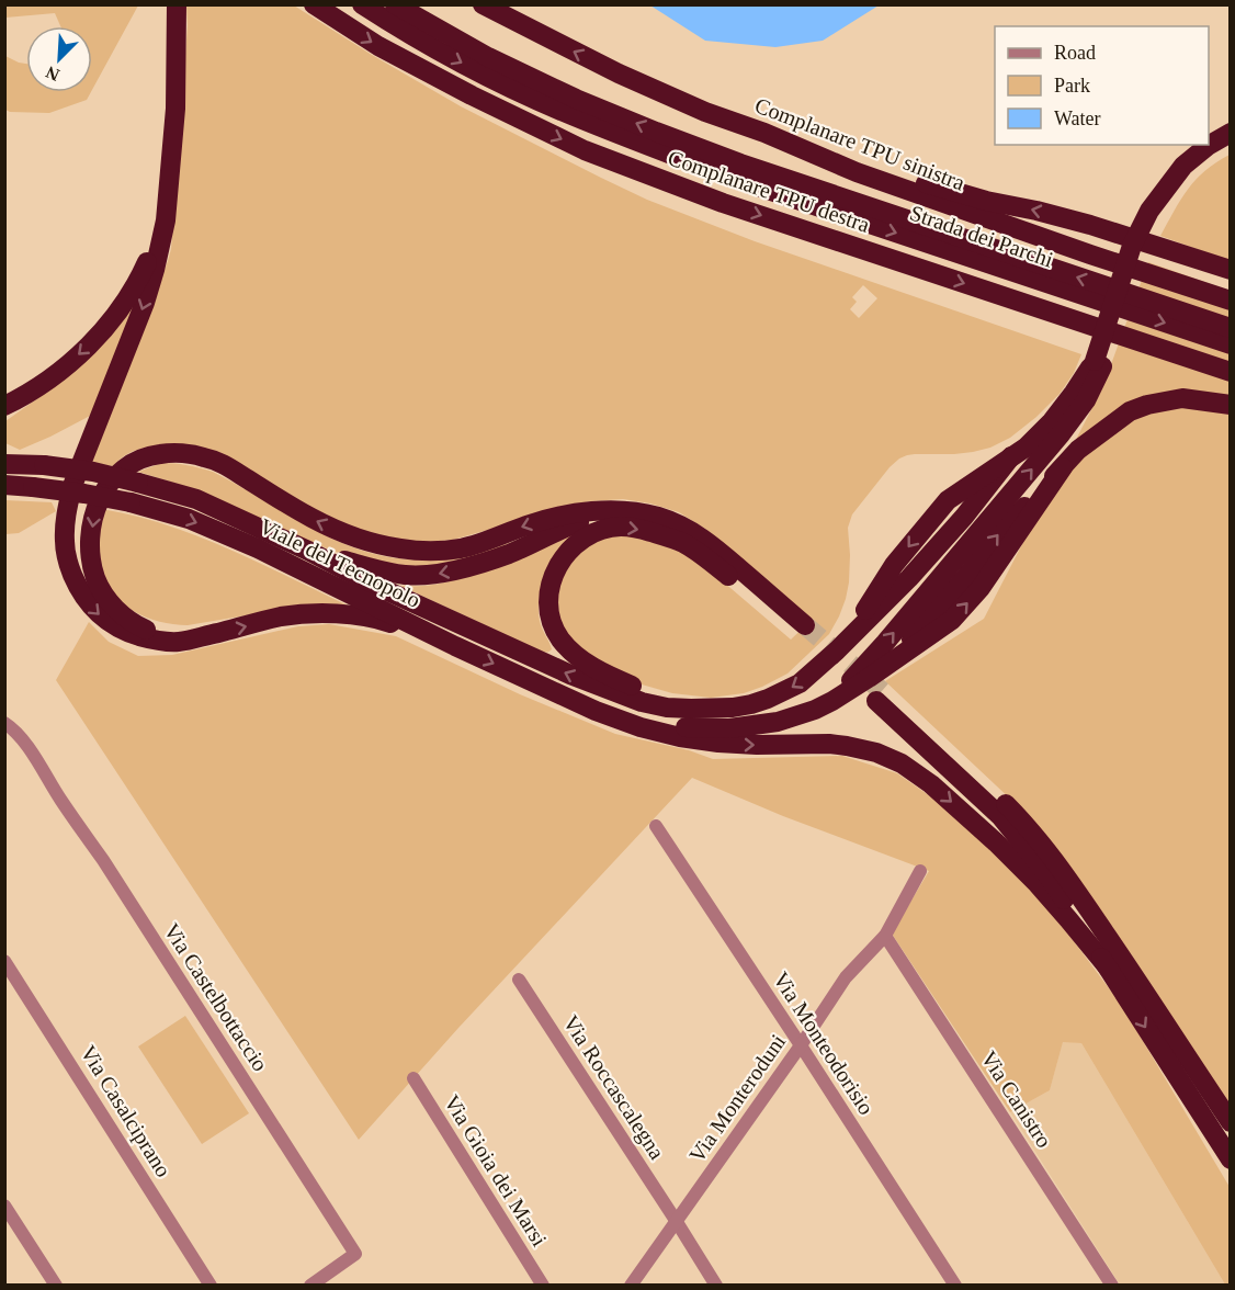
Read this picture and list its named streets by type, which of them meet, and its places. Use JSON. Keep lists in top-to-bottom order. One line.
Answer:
{"streets":{"highway":["Complanare TPU sinistra","Complanare TPU destra","Strada dei Parchi","Viale del Tecnopolo"],"street":["Via Castelbottaccio","Via Monteodorisio","Via Roccascalegna","Via Monteroduni","Via Canistro","Via Casalciprano","Via Gioia dei Marsi"]},"crossings":[["Via Monteodorisio","Via Monteroduni"],["Via Roccascalegna","Via Monteroduni"],["Via Monteroduni","Via Canistro"]],"one_way":["Complanare TPU sinistra"],"legend":["Road","Park","Water"],"north":"bottom left"}
